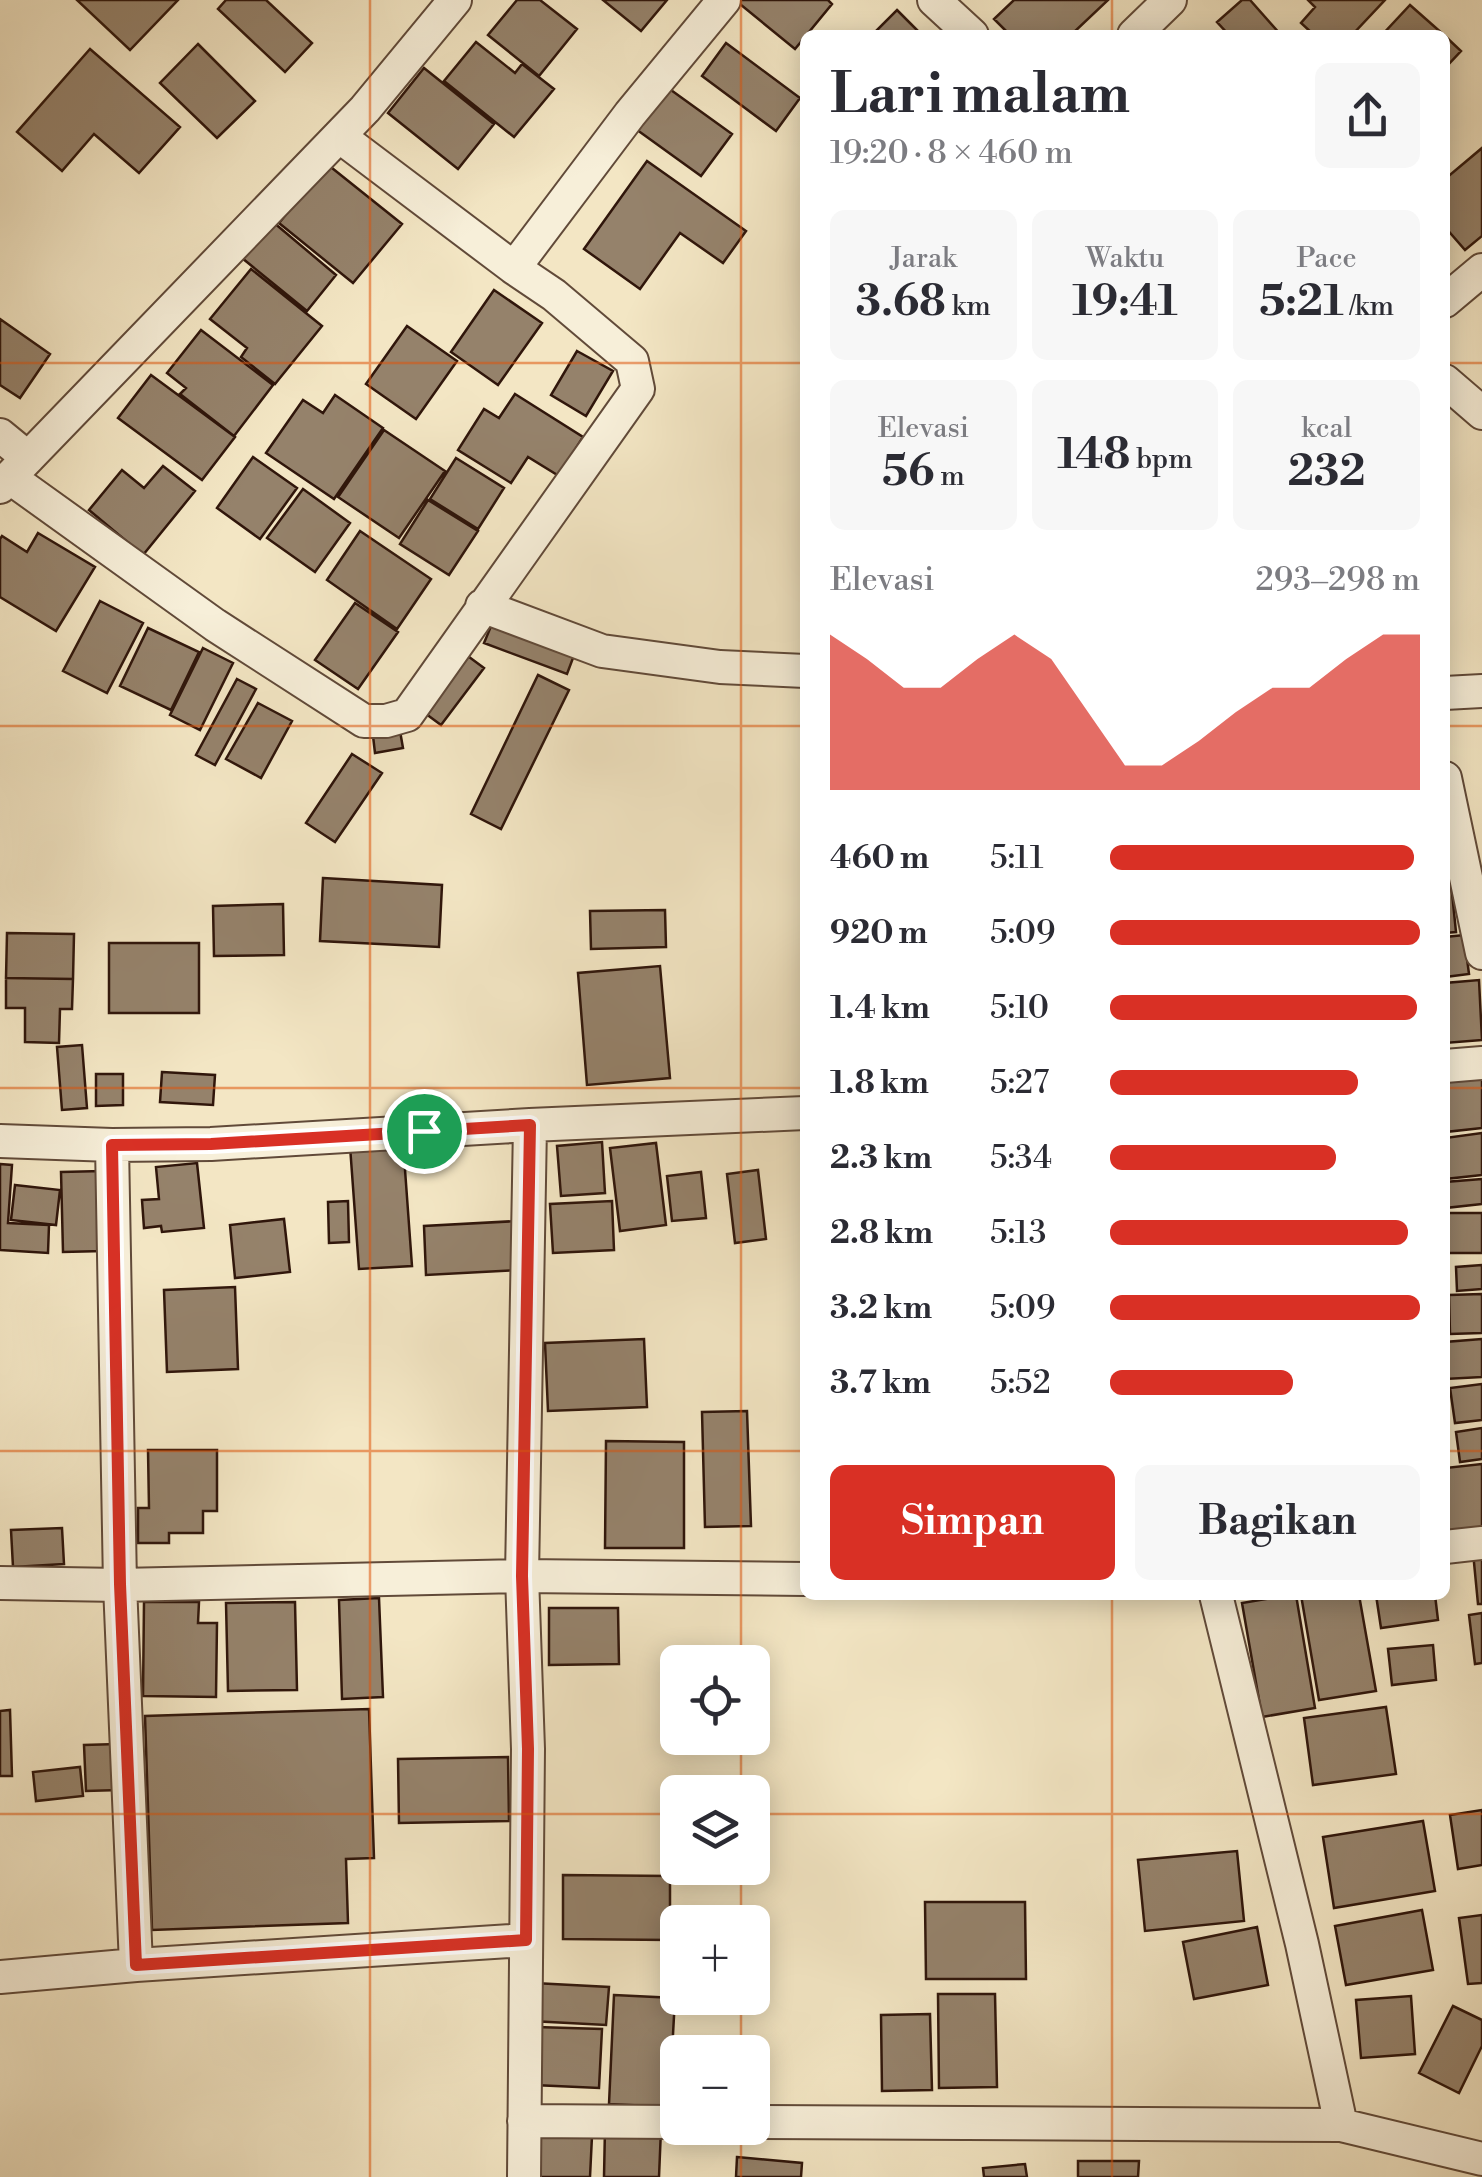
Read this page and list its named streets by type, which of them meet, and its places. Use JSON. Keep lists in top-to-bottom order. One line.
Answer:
{"page":{"heading":["Lari malam","19:20 · 8 × 460 m"],"stats":[["Jarak","3.68 km"],["Waktu","19:41"],["Pace","5:21 /km"],["Elevasi","56 m"],["148 bpm"],["kcal","232"]],"chart":["Elevasi","293–298 m"],"list":[{"name":"460 m","note":"5:11"},{"name":"920 m","note":"5:09"},{"name":"1.4 km","note":"5:10"},{"name":"1.8 km","note":"5:27"},{"name":"2.3 km","note":"5:34"},{"name":"2.8 km","note":"5:13"},{"name":"3.2 km","note":"5:09"},{"name":"3.7 km","note":"5:52"}],"buttons":["Simpan","Bagikan"],"map_buttons":["+","−"]}}
